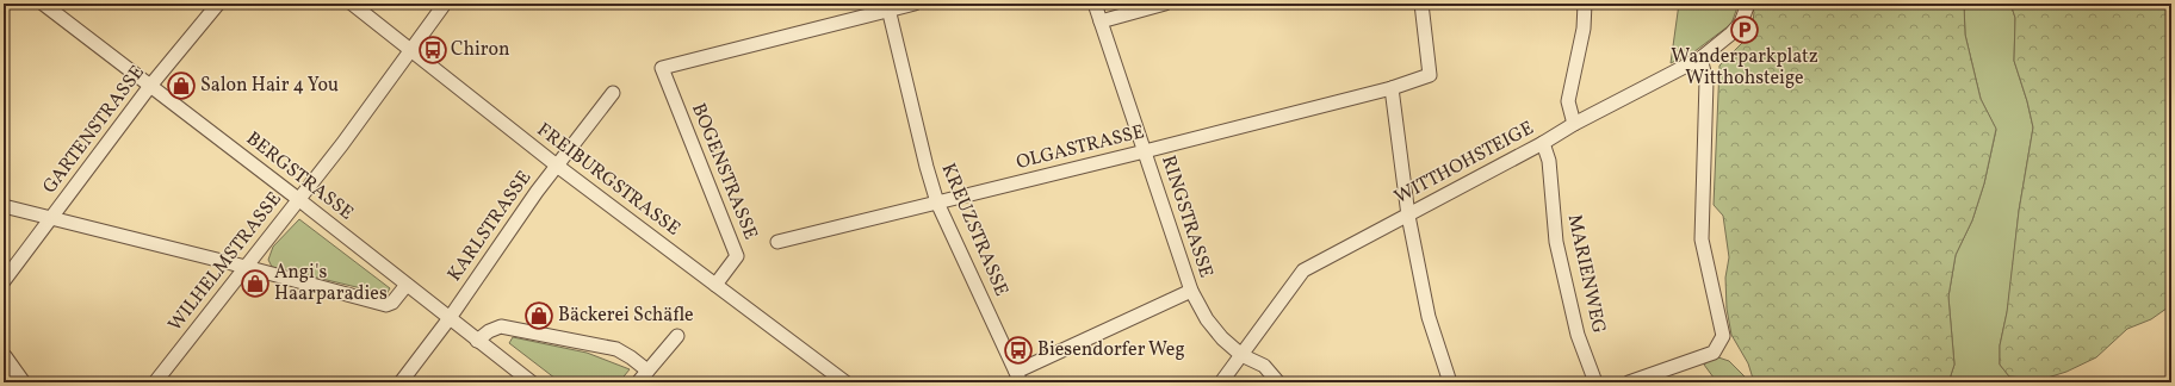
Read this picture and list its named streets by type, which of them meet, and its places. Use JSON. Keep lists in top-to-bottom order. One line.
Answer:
{"streets":{"street":["GARTENSTRASSE","OLGASTRASSE","WITTHOHSTEIGE","BOGENSTRASSE","BERGSTRASSE","FREIBURGSTRASSE","RINGSTRASSE","KARLSTRASSE","KREUZSTRASSE","WILHELMSTRASSE","MARIENWEG"]},"crossings":[["GARTENSTRASSE","BERGSTRASSE"],["OLGASTRASSE","RINGSTRASSE"],["OLGASTRASSE","KREUZSTRASSE"],["WITTHOHSTEIGE","RINGSTRASSE"],["WITTHOHSTEIGE","MARIENWEG"],["BOGENSTRASSE","FREIBURGSTRASSE"],["BOGENSTRASSE","KREUZSTRASSE"],["BERGSTRASSE","KARLSTRASSE"],["BERGSTRASSE","WILHELMSTRASSE"],["FREIBURGSTRASSE","KARLSTRASSE"],["FREIBURGSTRASSE","WILHELMSTRASSE"]],"places":{"parking":["Wanderparkplatz Witthohsteige"],"bus stop":["Chiron","Biesendorfer Weg"],"shop":["Salon Hair 4 You","Angi's Haarparadies","Bäckerei Schäfle"]}}
